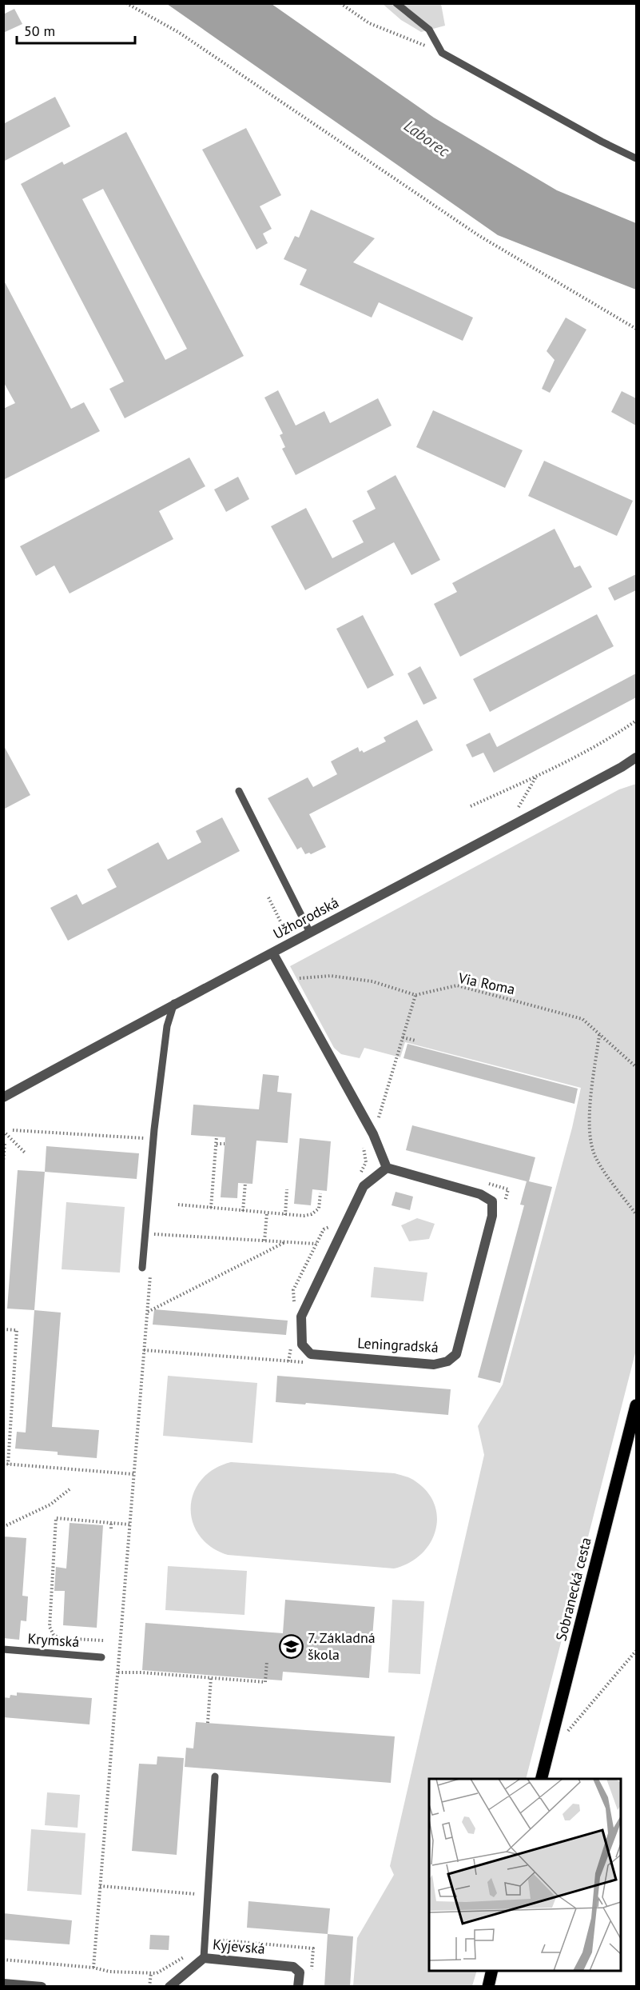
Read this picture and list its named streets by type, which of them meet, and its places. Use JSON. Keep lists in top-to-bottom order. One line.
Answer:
{"streets":{"main road":["Sobranecká cesta"],"street":["Užhorodská","Leningradská","Kyjevská"],"lane":["Krymská"],"path":["Via Roma"]},"water":["Laborec"],"places":{"school or university":["7. Základná škola"]},"scale_bar":"50 m"}
